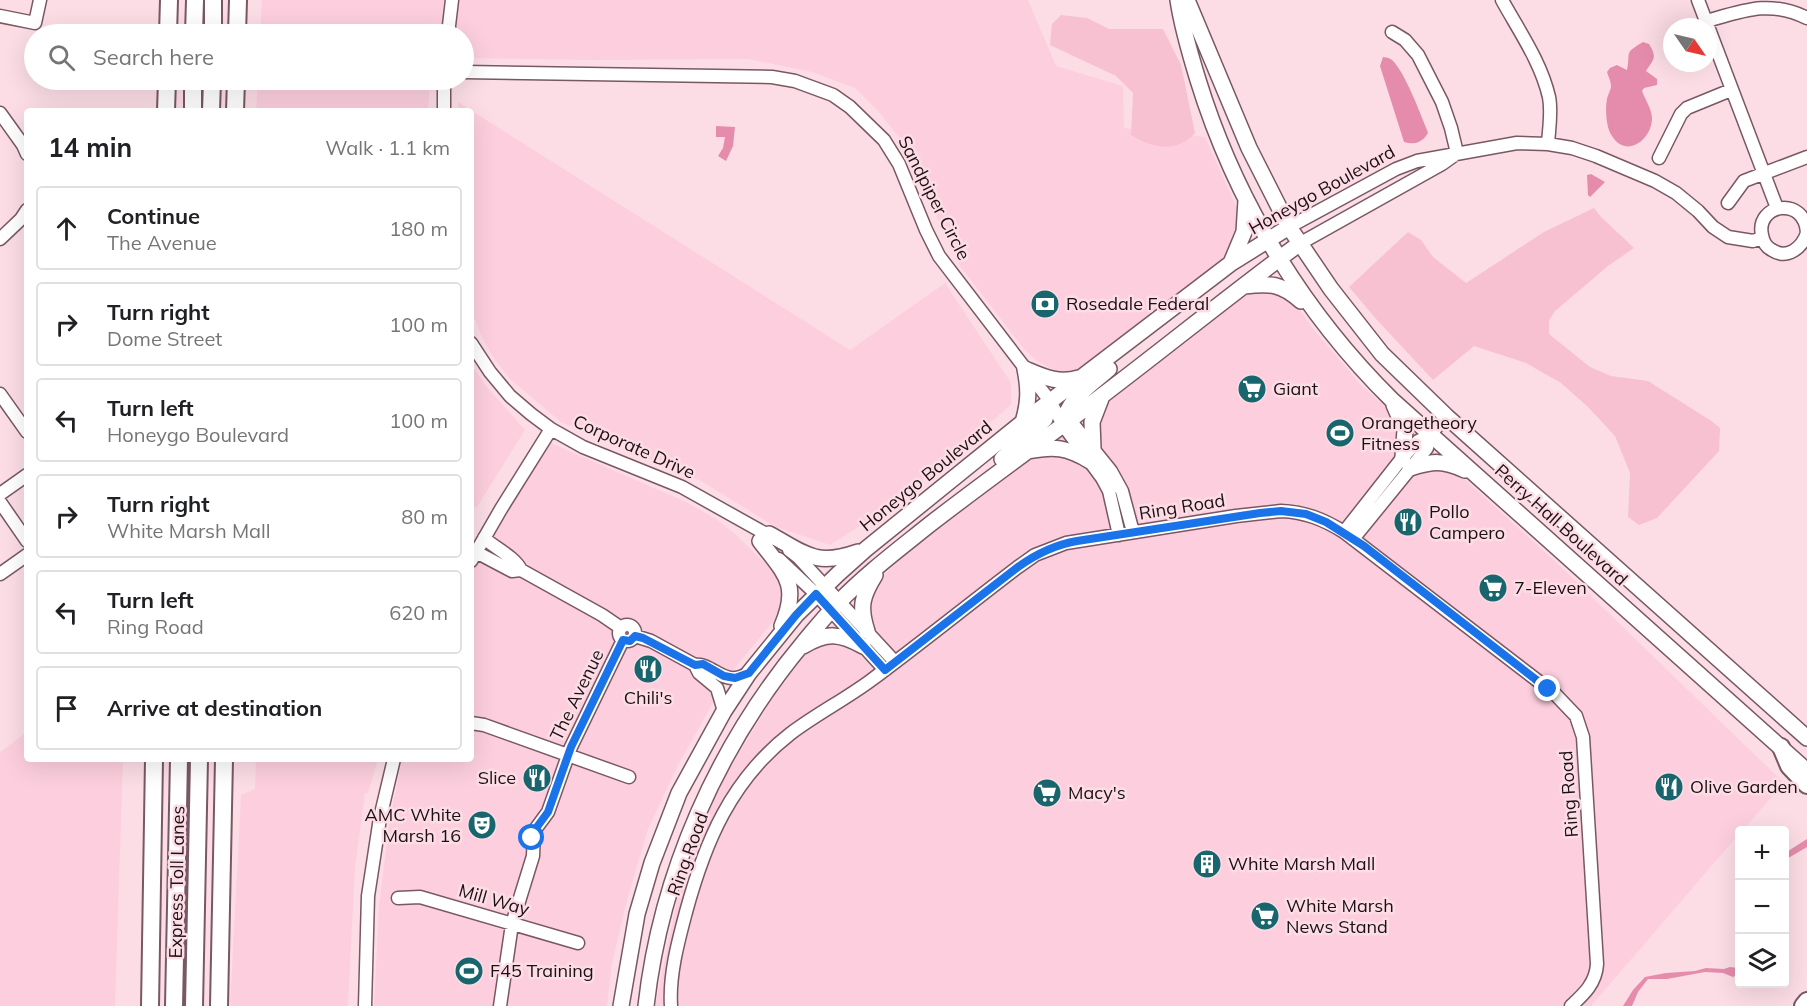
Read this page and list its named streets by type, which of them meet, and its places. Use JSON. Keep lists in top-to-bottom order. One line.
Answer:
{"streets":{"highway":["Express Toll Lanes"],"main road":["Honeygo Boulevard","Perry Hall Boulevard"],"street":["Sandpiper Circle","Corporate Drive","Ring Road","The Avenue","Mill Way"]},"crossings":[["Honeygo Boulevard","Sandpiper Circle"],["Honeygo Boulevard","Corporate Drive"],["Honeygo Boulevard","Perry Hall Boulevard"],["The Avenue","Mill Way"]],"places":{"bank":["Rosedale Federal"],"supermarket":["Giant","7-Eleven","Macy's","White Marsh News Stand"],"sports":["Orangetheory Fitness","F45 Training"],"restaurant":["Pollo Campero","Chili's","Slice","Olive Garden"],"theatre":["AMC White Marsh 16"],"building":["White Marsh Mall"]},"north":"bottom right","page":{"search":"Search here","heading":["14 min","Walk · 1.1 km"],"list":[["Continue","The Avenue","180 m"],["Turn right","Dome Street","100 m"],["Turn left","Honeygo Boulevard","100 m"],["Turn right","White Marsh Mall","80 m"],["Turn left","Ring Road","620 m"],"Arrive at destination"],"map_buttons":["+","−"]}}
